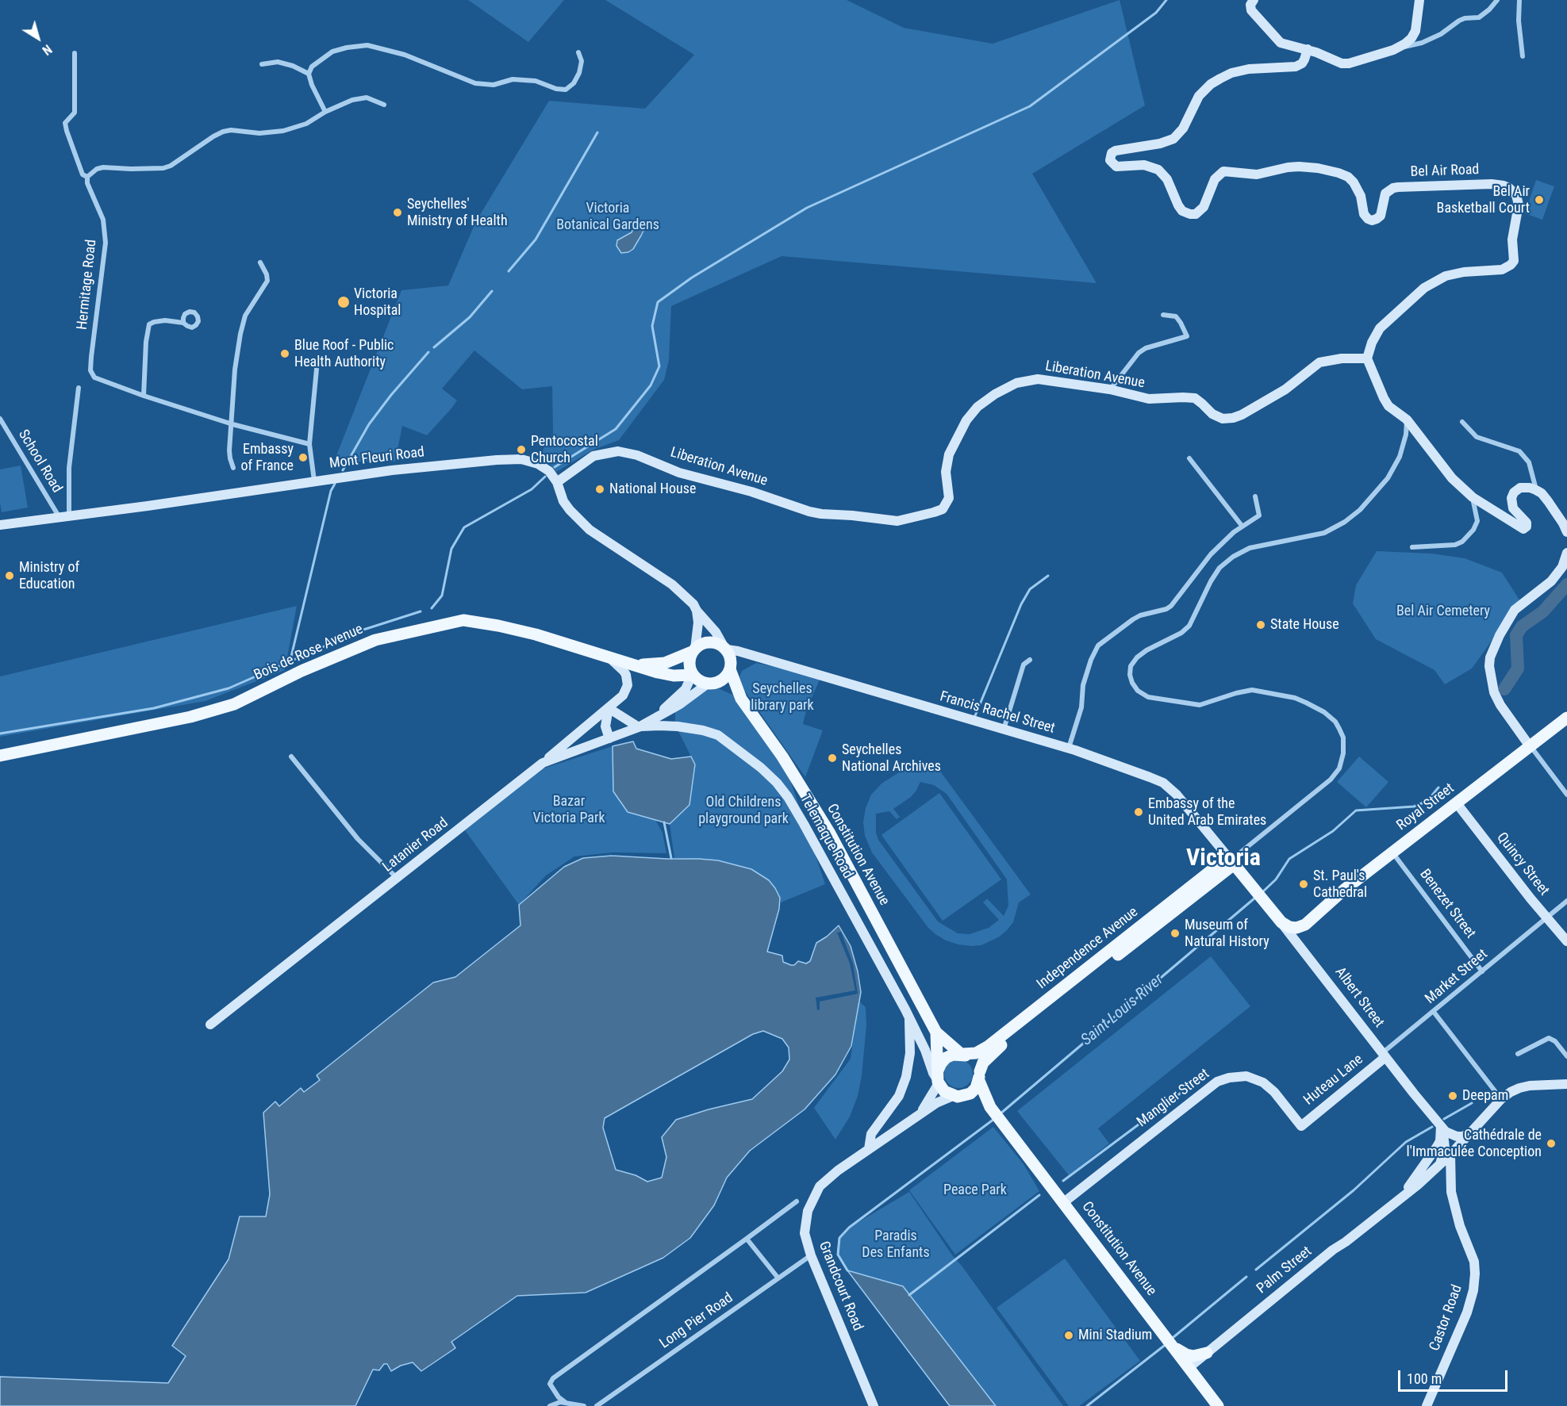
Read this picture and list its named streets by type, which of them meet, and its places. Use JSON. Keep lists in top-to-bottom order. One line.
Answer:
{"streets":{"main road":["Bel Air Road","Liberation Avenue","Mont Fleuri Road","Bois de Rose Avenue","Francis Rachel Street","Royal Street","Telemaque Road","Latanier Road","Constitution Avenue","Quincy Street","Independence Avenue","Albert Street","Huteau Lane","Manglier Street","Palm Street","Grandcourt Road","Castor Road"],"street":["Hermitage Road","School Road","Benezet Street","Market Street","Long Pier Road"]},"crossings":[["Bel Air Road","Liberation Avenue"],["Liberation Avenue","Mont Fleuri Road"],["Mont Fleuri Road","School Road"],["Mont Fleuri Road","Bois de Rose Avenue"],["Mont Fleuri Road","Francis Rachel Street"],["Mont Fleuri Road","Latanier Road"],["Mont Fleuri Road","Constitution Avenue"],["Bois de Rose Avenue","Francis Rachel Street"],["Bois de Rose Avenue","Latanier Road"],["Bois de Rose Avenue","Constitution Avenue"],["Francis Rachel Street","Latanier Road"],["Francis Rachel Street","Constitution Avenue"],["Francis Rachel Street","Independence Avenue"],["Francis Rachel Street","Albert Street"],["Royal Street","Quincy Street"],["Royal Street","Benezet Street"],["Telemaque Road","Latanier Road"],["Telemaque Road","Constitution Avenue"],["Telemaque Road","Independence Avenue"],["Telemaque Road","Grandcourt Road"],["Latanier Road","Constitution Avenue"],["Constitution Avenue","Independence Avenue"],["Constitution Avenue","Manglier Street"],["Constitution Avenue","Palm Street"],["Constitution Avenue","Grandcourt Road"],["Quincy Street","Market Street"],["Benezet Street","Market Street"],["Independence Avenue","Albert Street"],["Independence Avenue","Grandcourt Road"],["Market Street","Albert Street"],["Market Street","Huteau Lane"],["Albert Street","Huteau Lane"],["Huteau Lane","Manglier Street"],["Grandcourt Road","Long Pier Road"]],"districts":["Victoria"],"water":["Saint Louis River"],"parks":["Victoria Botanical Gardens","Bel Air Cemetery","Seychelles library park","Bazar Victoria Park","Old Childrens playground park","Peace Park","Paradis Des Enfants"],"places":["Bel Air Basketball Court","Seychelles' Ministry of Health","Victoria Hospital","Blue Roof - Public Health Authority","Pentocostal Church","Embassy of France","National House","Ministry of Education","State House","Seychelles National Archives","Embassy of the United Arab Emirates","St. Paul's Cathedral","Museum of Natural History","Deepam","Cathédrale de l'Immaculée Conception","Mini Stadium"],"scale_bar":"100 m","north":"bottom right"}
